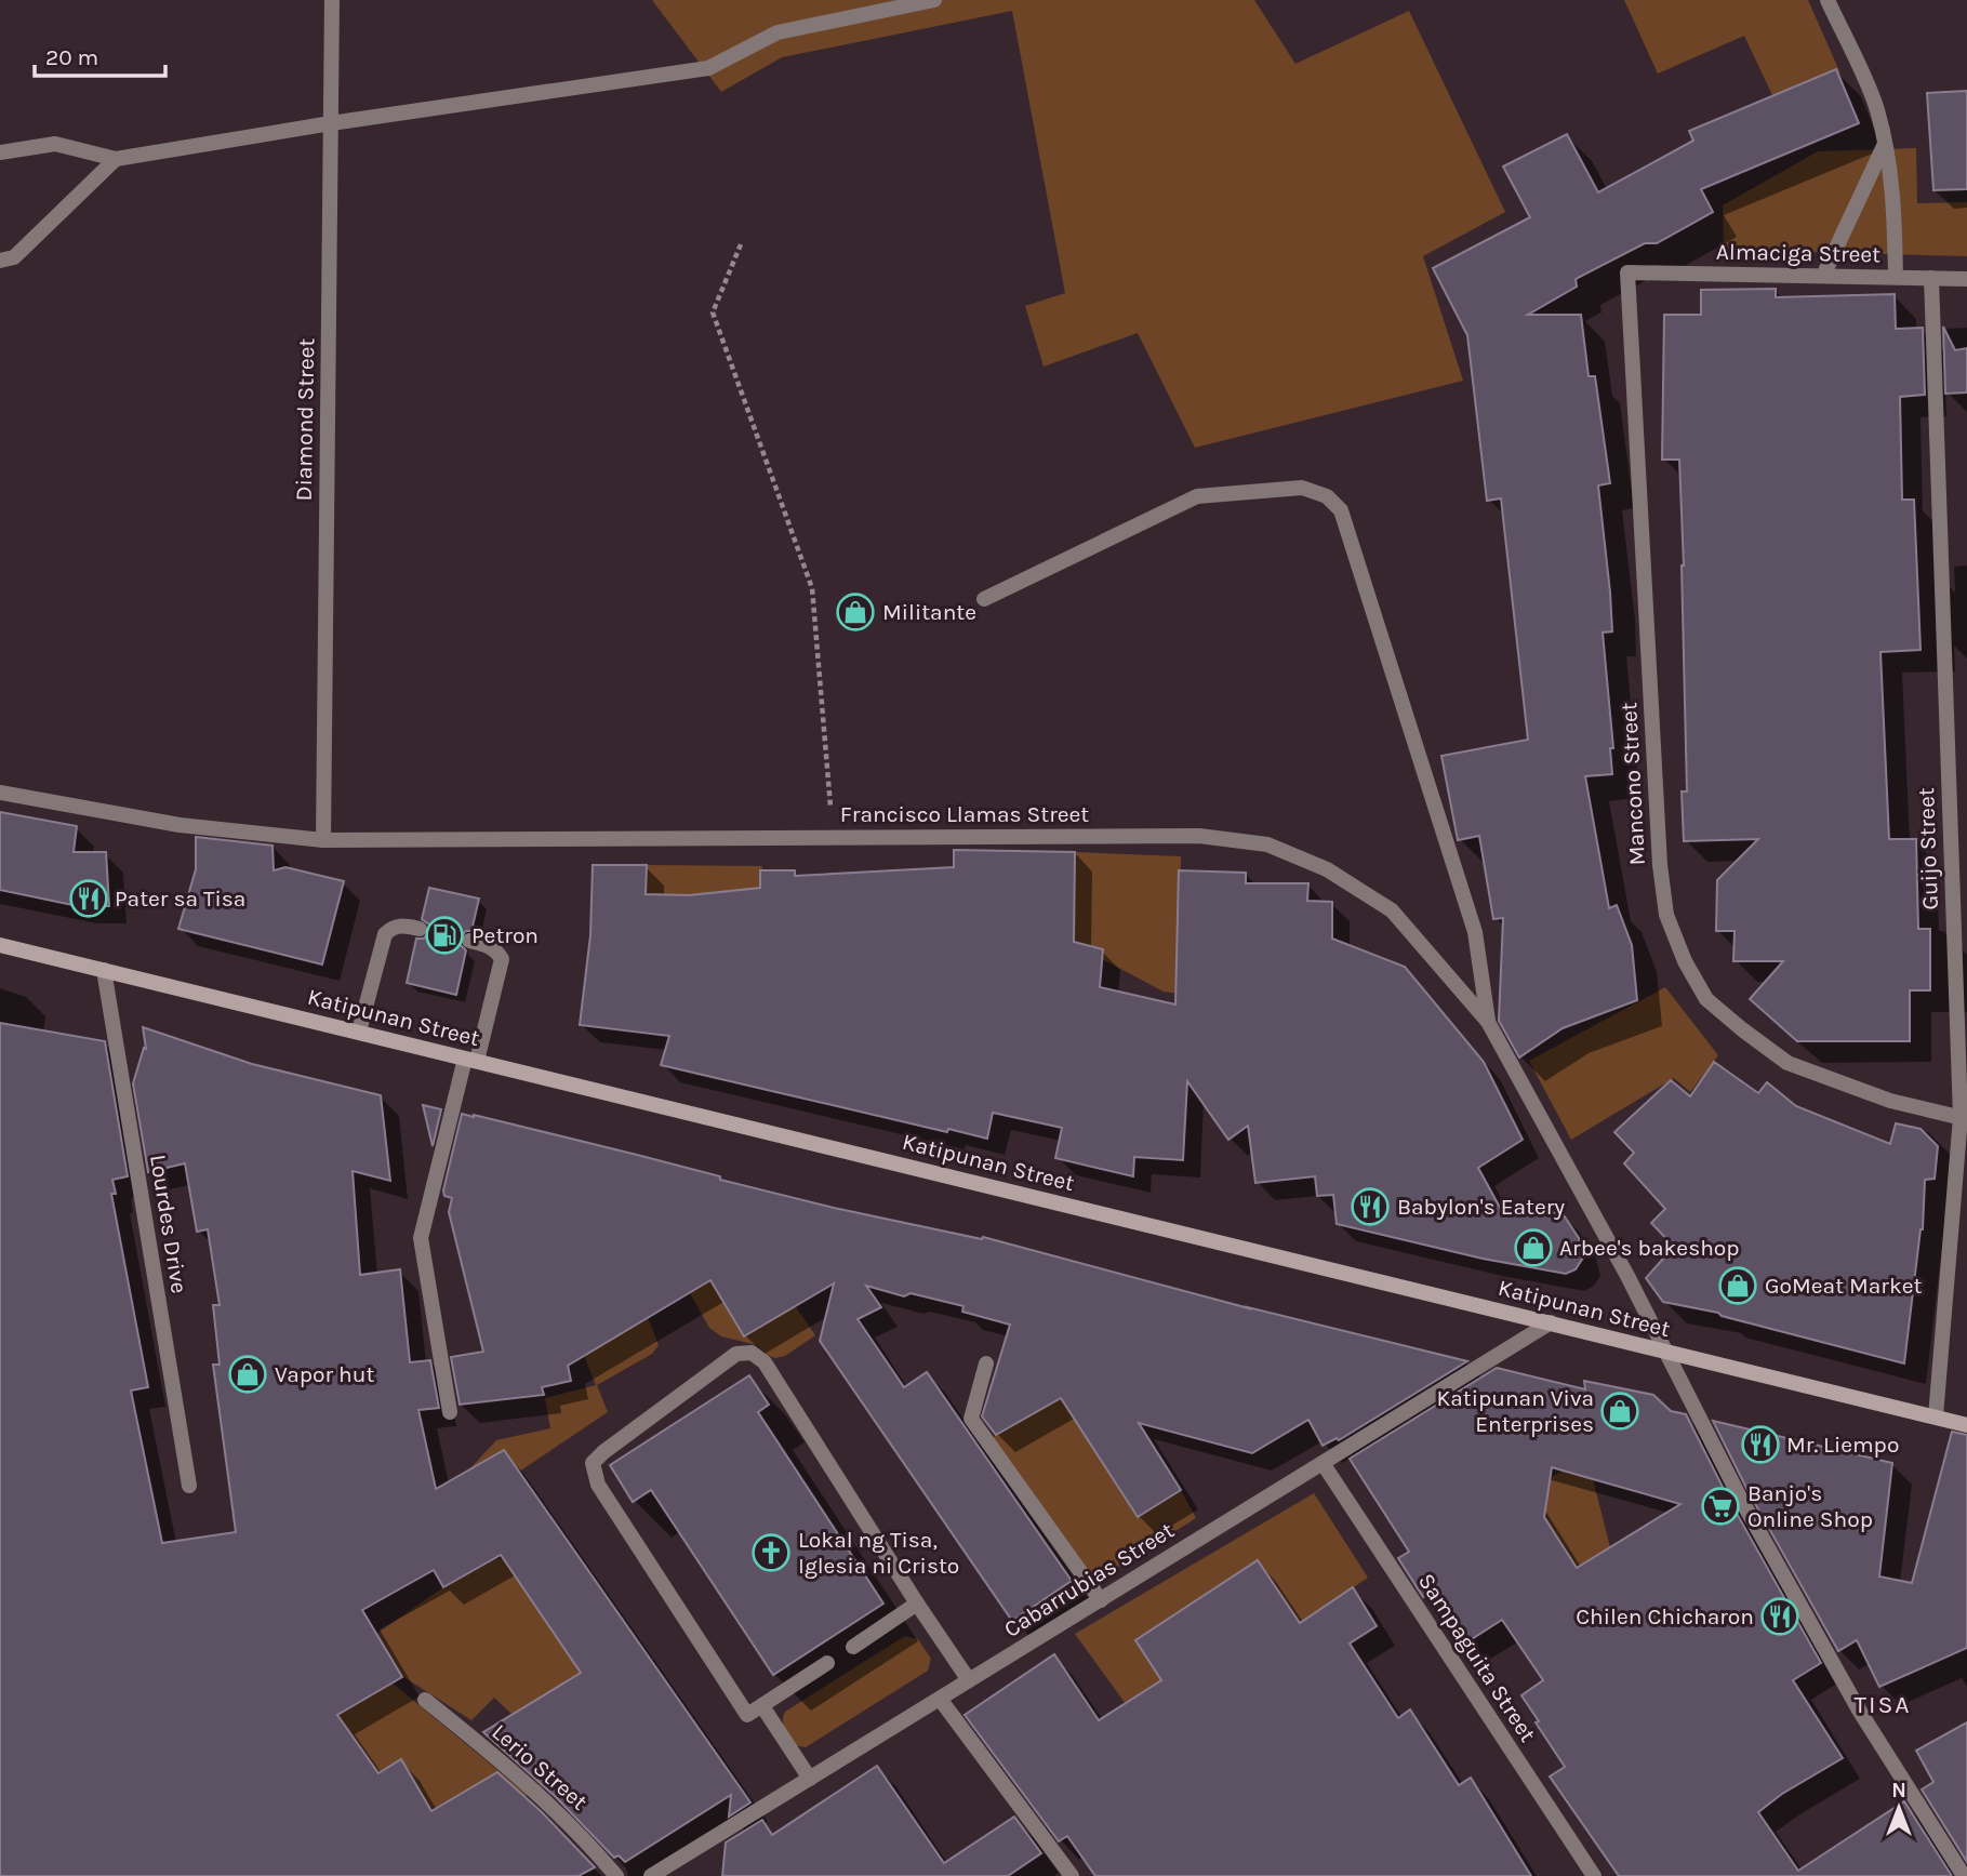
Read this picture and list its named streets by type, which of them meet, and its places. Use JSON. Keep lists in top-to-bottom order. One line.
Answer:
{"streets":{"main road":["Katipunan Street"],"street":["Almaciga Street","Diamond Street","Mancono Street","Francisco Llamas Street","Guijo Street","Lourdes Drive","Cabarrubias Street","Sampaguita Street","Lerio Street"]},"crossings":[["Almaciga Street","Mancono Street"],["Almaciga Street","Guijo Street"],["Diamond Street","Francisco Llamas Street"],["Mancono Street","Guijo Street"],["Francisco Llamas Street","Katipunan Street"],["Guijo Street","Katipunan Street"],["Katipunan Street","Lourdes Drive"],["Katipunan Street","Cabarrubias Street"],["Cabarrubias Street","Sampaguita Street"]],"districts":["TISA"],"places":{"shop":["Militante","Arbee's bakeshop","GoMeat Market","Vapor hut","Katipunan Viva Enterprises"],"restaurant":["Pater sa Tisa","Babylon's Eatery","Mr. Liempo","Chilen Chicharon"],"fuel station":["Petron"],"supermarket":["Banjo's Online Shop"],"church":["Lokal ng Tisa, Iglesia ni Cristo"]},"scale_bar":"20 m","north":"top"}
